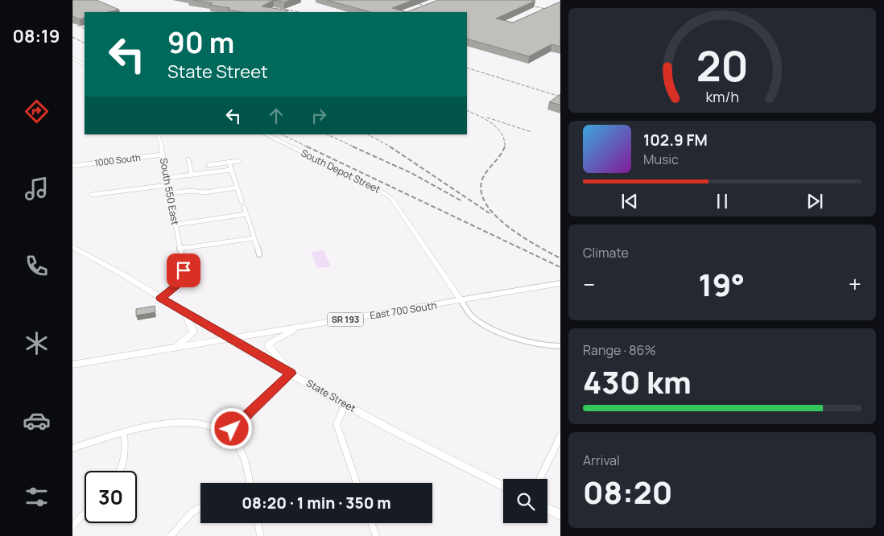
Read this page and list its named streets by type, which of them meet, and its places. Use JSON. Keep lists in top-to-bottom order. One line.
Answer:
{"streets":{"main road":["East 700 South","SR 193","State Street"],"street":["1000 South","South Depot Street","South 550 East"]},"crossings":[["1000 South","South 550 East"],["South Depot Street","East 700 South"],["South 550 East","State Street"],["East 700 South","SR 193"],["East 700 South","State Street"]],"page":{"tabs":"08:19","turn":["90 m","State Street"],"song":["102.9 FM","Music"],"tile":["Climate",["Range · 86%","430 km"],["Arrival","08:20"]],"heat":["−","19°","+"],"limit":"30","trip":"08:20 · 1 min · 350 m","gauge":["20","km/h"]}}
